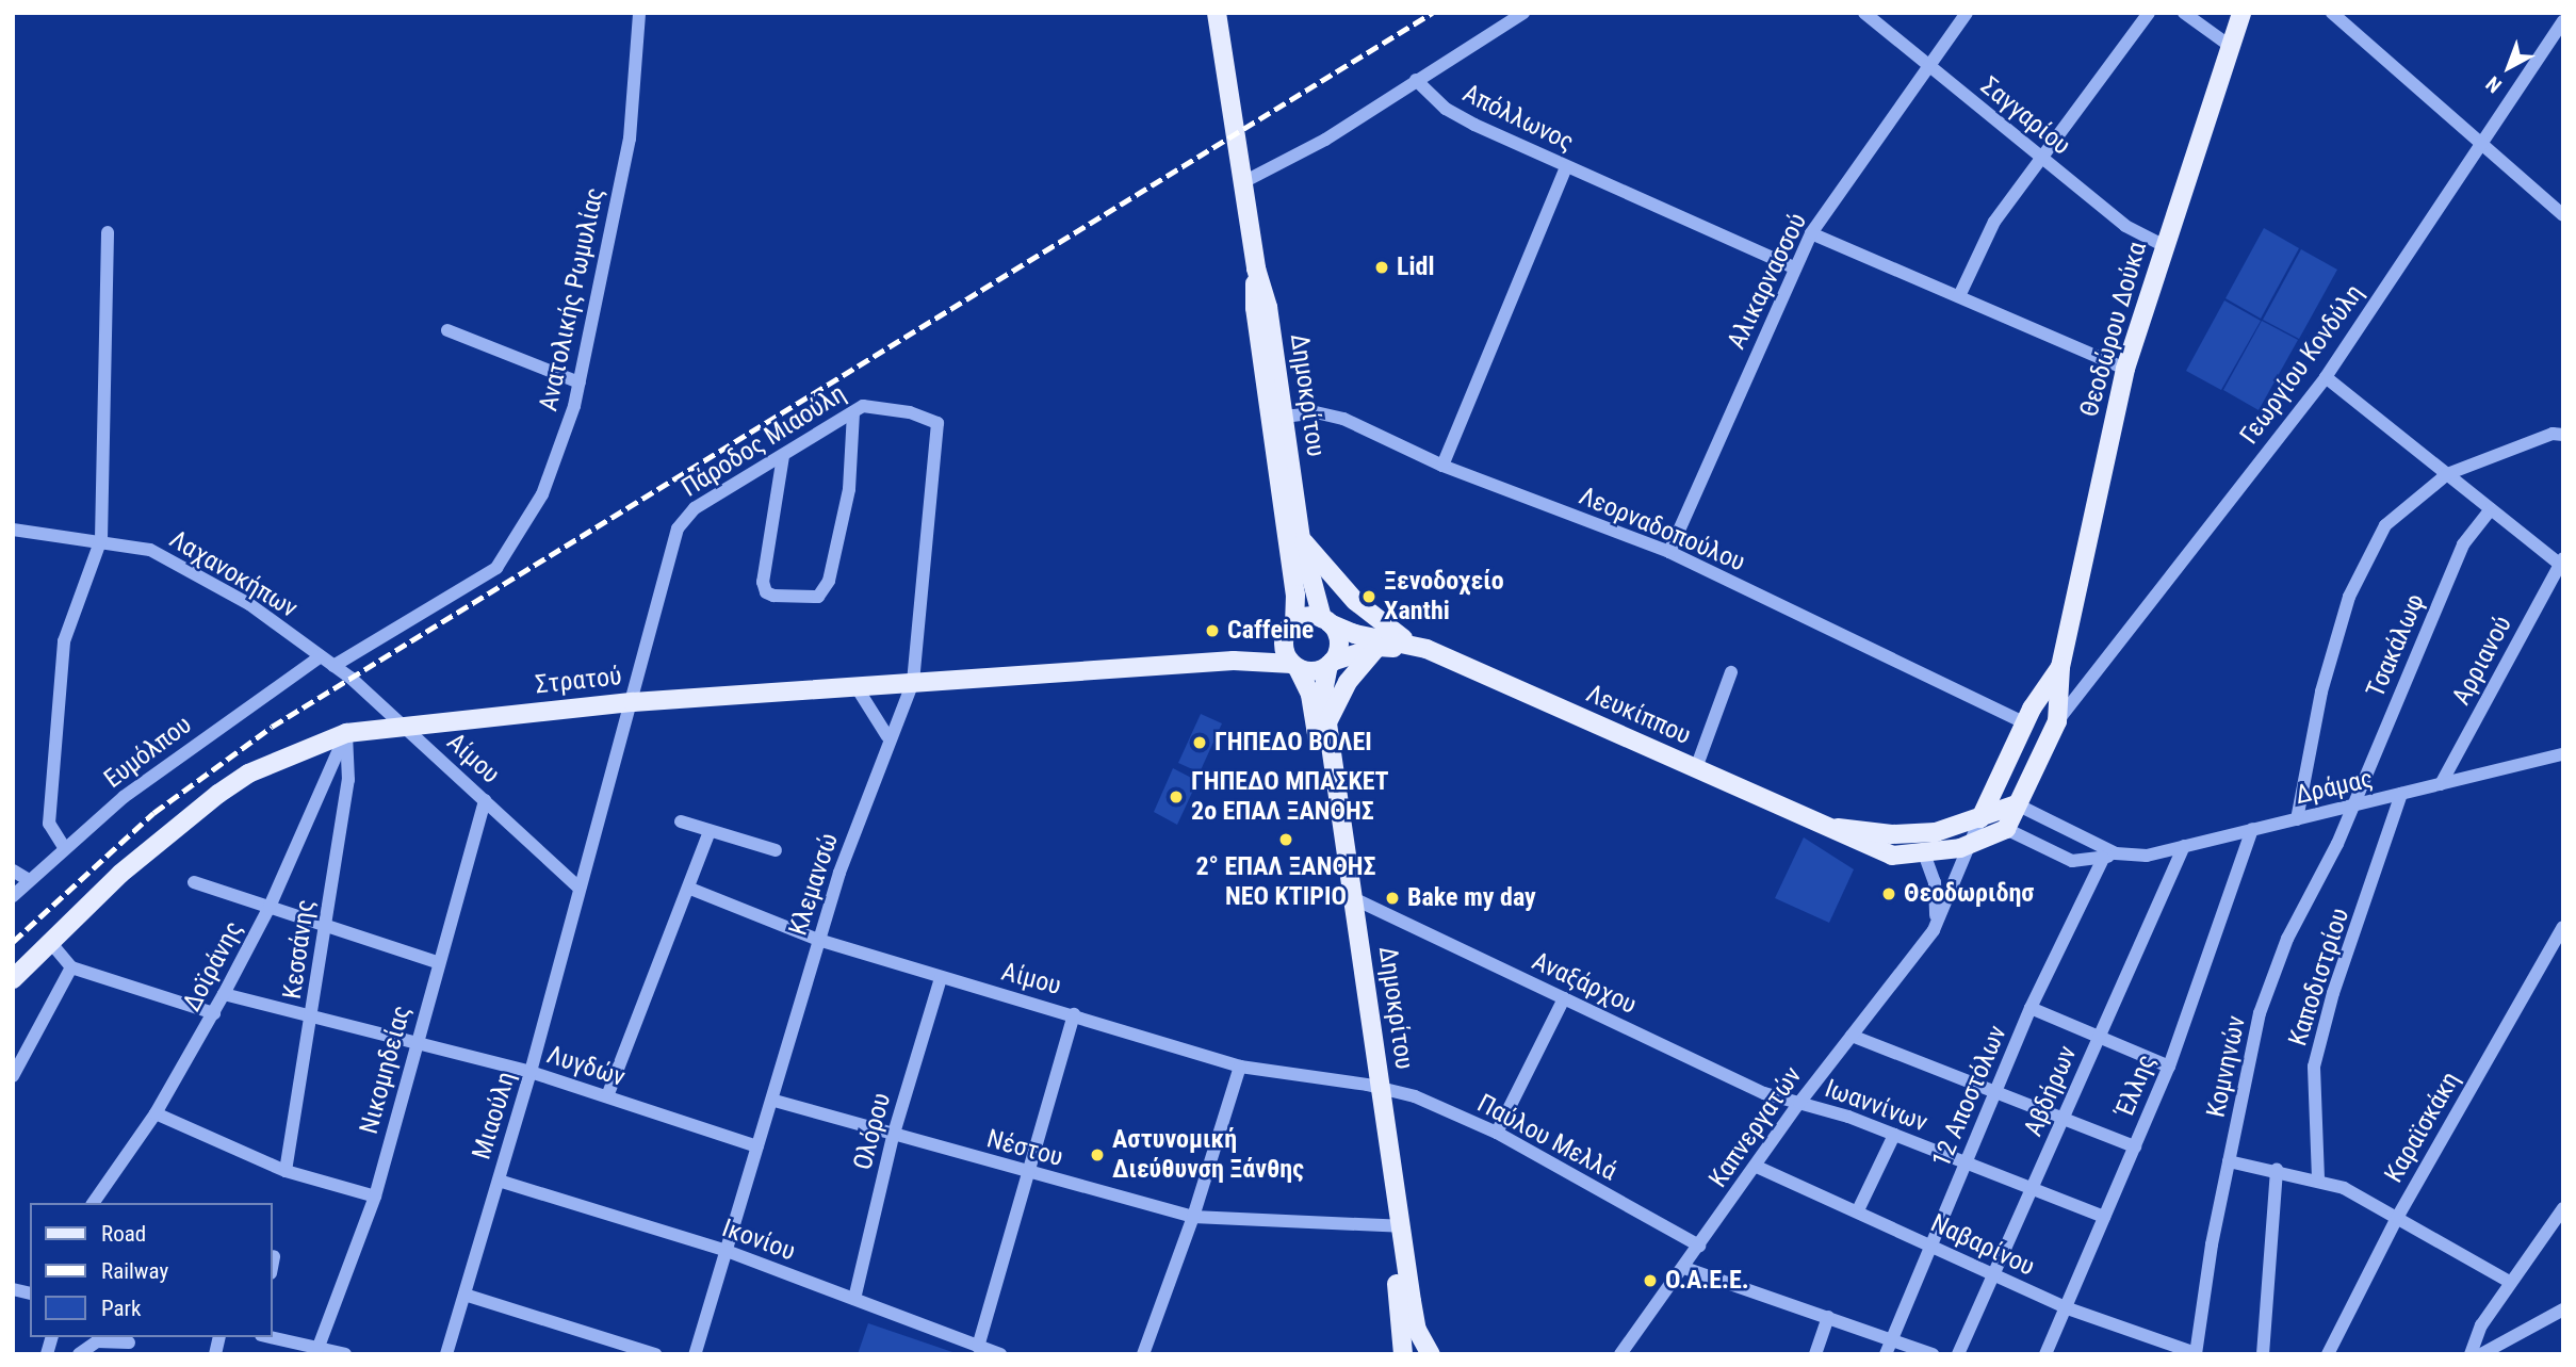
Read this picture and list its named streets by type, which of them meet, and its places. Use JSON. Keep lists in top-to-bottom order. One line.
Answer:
{"streets":{"main road":["Θεοδώρου Δούκα","Δημοκρίτου","Στρατού","Λευκίππου"],"street":["Σαγγαρίου","Απόλλωνος","Αλικαρνασσού","Ανατολικής Ρωμυλίας","Γεωργίου Κονδύλη","Πάροδος Μιαούλη","Λεορναδοπούλου","Λαχανοκήπων","Τσακάλωφ","Αρριανού","Ευμόλπου","Αίμου","Δράμας","Κλεμανσώ","Κεσσάνης","Δοϊράνης","Καποδιστρίου","Αναξάρχου","Λυγδών","Κομνηνών","Νικομηδείας","Έλλης","Αβδήρων","12 Αποστόλων","Ιωαννίνων","Μιαούλη","Καπνεργατών","Καραϊσκάκη","Ολόρου","Παύλου Μελλά","Νέστου","Ικονίου","Ναβαρίνου"]},"crossings":[["Σαγγαρίου","Αλικαρνασσού"],["Σαγγαρίου","Θεοδώρου Δούκα"],["Απόλλωνος","Αλικαρνασσού"],["Αλικαρνασσού","Λεορναδοπούλου"],["Ανατολικής Ρωμυλίας","Λαχανοκήπων"],["Θεοδώρου Δούκα","Γεωργίου Κονδύλη"],["Θεοδώρου Δούκα","Λεορναδοπούλου"],["Θεοδώρου Δούκα","Λευκίππου"],["Θεοδώρου Δούκα","Δράμας"],["Θεοδώρου Δούκα","Καπνεργατών"],["Δημοκρίτου","Λεορναδοπούλου"],["Δημοκρίτου","Στρατού"],["Δημοκρίτου","Λευκίππου"],["Δημοκρίτου","Αίμου"],["Δημοκρίτου","Αναξάρχου"],["Δημοκρίτου","Παύλου Μελλά"],["Δημοκρίτου","Νέστου"],["Πάροδος Μιαούλη","Στρατού"],["Πάροδος Μιαούλη","Αίμου"],["Πάροδος Μιαούλη","Κλεμανσώ"],["Πάροδος Μιαούλη","Μιαούλη"],["Λαχανοκήπων","Στρατού"],["Λαχανοκήπων","Ευμόλπου"],["Λαχανοκήπων","Αίμου"],["Τσακάλωφ","Δράμας"],["Τσακάλωφ","Κομνηνών"],["Αρριανού","Δράμας"],["Στρατού","Λευκίππου"],["Στρατού","Αίμου"],["Στρατού","Κλεμανσώ"],["Στρατού","Κεσσάνης"],["Στρατού","Δοϊράνης"],["Λευκίππου","Δράμας"],["Λευκίππου","Καπνεργατών"],["Αίμου","Κλεμανσώ"],["Αίμου","Νικομηδείας"],["Αίμου","Μιαούλη"],["Αίμου","Ολόρου"],["Αίμου","Παύλου Μελλά"],["Δράμας","Καποδιστρίου"],["Δράμας","Κομνηνών"],["Δράμας","Έλλης"],["Δράμας","Αβδήρων"],["Δράμας","12 Αποστόλων"],["Κλεμανσώ","Λυγδών"],["Κλεμανσώ","Νέστου"],["Κλεμανσώ","Ικονίου"],["Κεσσάνης","Δοϊράνης"],["Κεσσάνης","Λυγδών"],["Δοϊράνης","Λυγδών"],["Αναξάρχου","Ιωαννίνων"],["Αναξάρχου","Καπνεργατών"],["Λυγδών","Νικομηδείας"],["Λυγδών","Μιαούλη"],["Κομνηνών","Ναβαρίνου"],["Έλλης","Ιωαννίνων"],["Έλλης","Ναβαρίνου"],["Αβδήρων","Ιωαννίνων"],["Αβδήρων","Ναβαρίνου"],["12 Αποστόλων","Ιωαννίνων"],["12 Αποστόλων","Ναβαρίνου"],["Ιωαννίνων","Καπνεργατών"],["Μιαούλη","Ικονίου"],["Καπνεργατών","Παύλου Μελλά"],["Καπνεργατών","Ναβαρίνου"],["Ολόρου","Νέστου"],["Ολόρου","Ικονίου"]],"places":["Lidl","Ξενοδοχείο Xanthi","Caffeine","ΓΗΠΕΔΟ ΒΟΛΕΙ","ΓΗΠΕΔΟ ΜΠΑΣΚΕΤ 2ο ΕΠΑΛ ΞΑΝΘΗΣ","2° ΕΠΑΛ ΞΑΝΘΗΣ ΝΕΟ ΚΤΙΡΙΟ","Θεοδωριδησ","Bake my day","Αστυνομική Διεύθυνση Ξάνθης","Ο.Α.Ε.Ε."],"legend":["Road","Railway","Park"],"north":"bottom left"}
